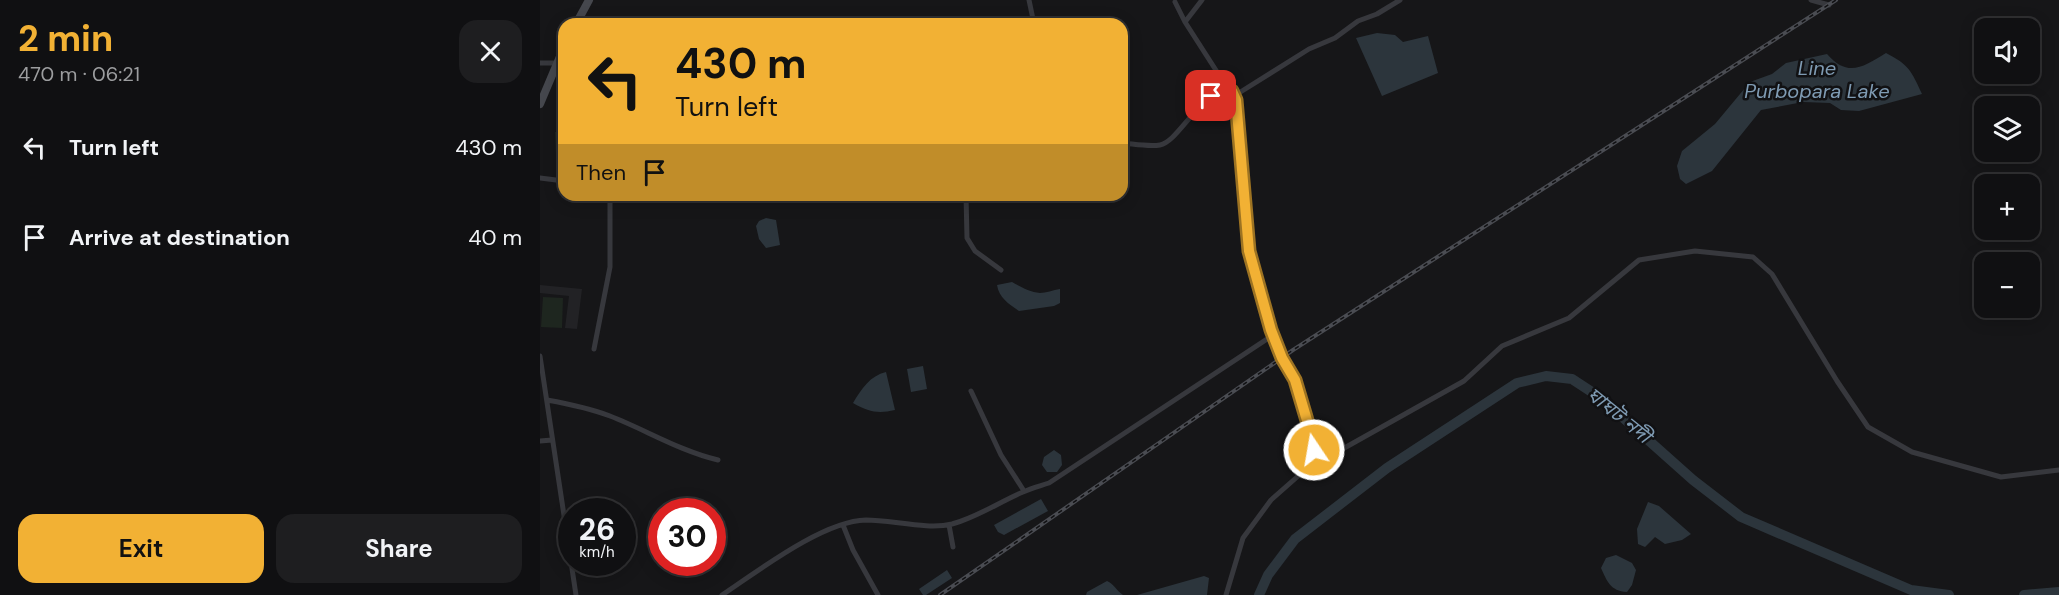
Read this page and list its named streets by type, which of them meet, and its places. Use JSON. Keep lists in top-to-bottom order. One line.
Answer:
{"water":["Line Purbopara Lake","ঘাঘট নদী"],"page":{"heading":["2 min","470 m · 06:21"],"map_buttons":["+","−"],"turn":["430 m","Turn left"],"list":[{"name":"Turn left","value":"430 m"},{"name":"Arrive at destination","value":"40 m"}],"then":"Then","speed":"26 km/h","limit":"30","buttons":["Exit","Share"]}}
